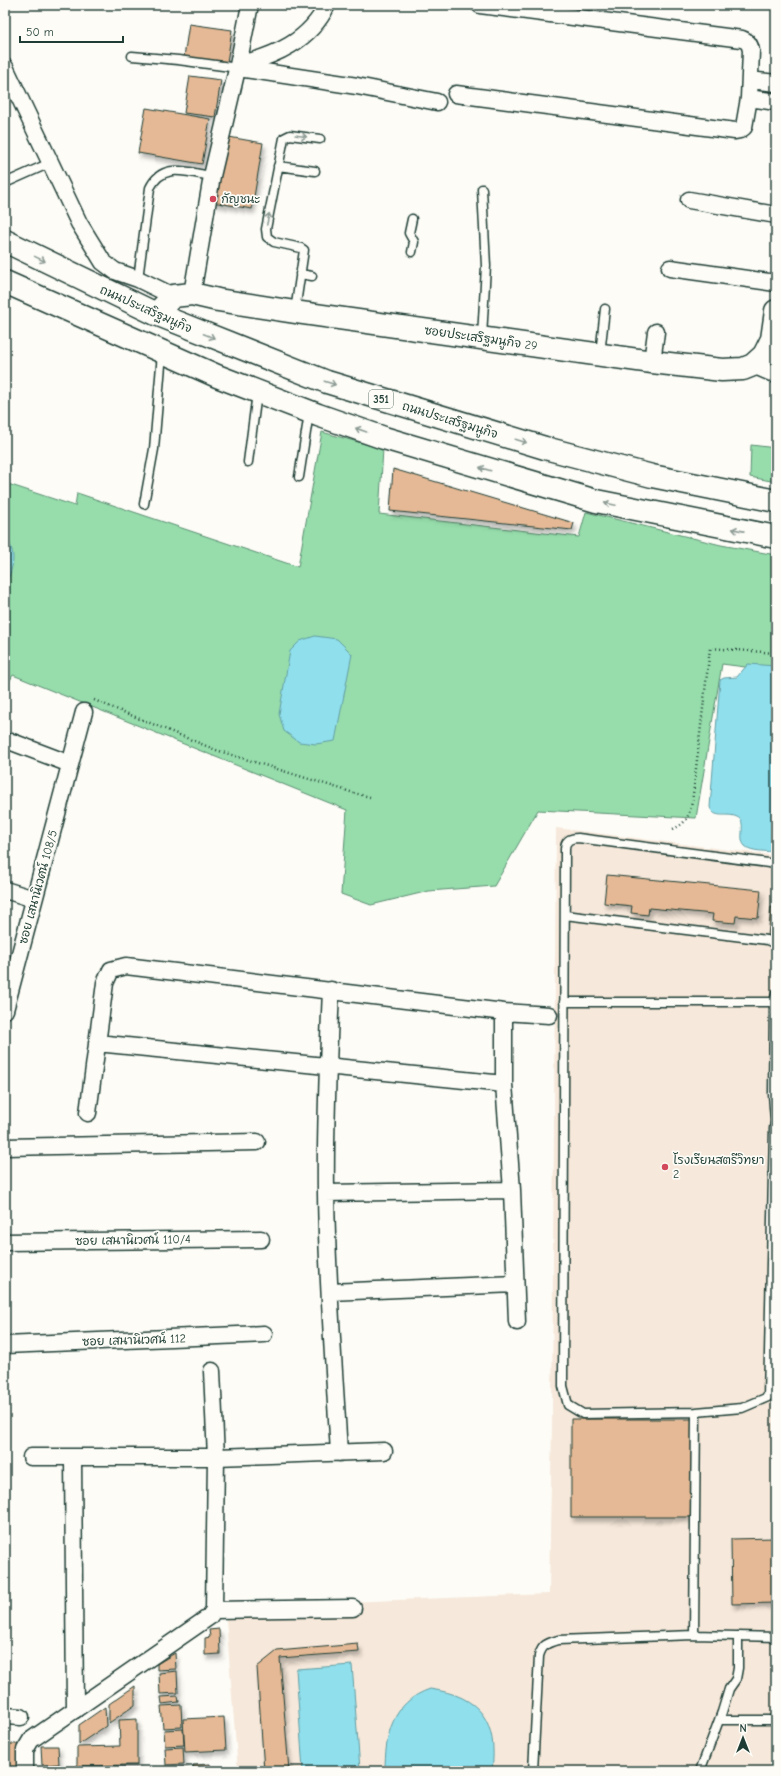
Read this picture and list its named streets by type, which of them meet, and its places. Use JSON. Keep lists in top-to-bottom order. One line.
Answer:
{"streets":{"main road":["ถนนประเสริฐมนูกิจ","ซอยประเสริฐมนูกิจ 29","351"],"street":["ซอย เสนานิเวศน์ 108/5","ซอย เสนานิเวศน์ 110/4","ซอย เสนานิเวศน์ 112"]},"places":["กัญชนะ","โรงเรียนสตรีวิทยา 2"],"scale_bar":"50 m","north":"top"}
